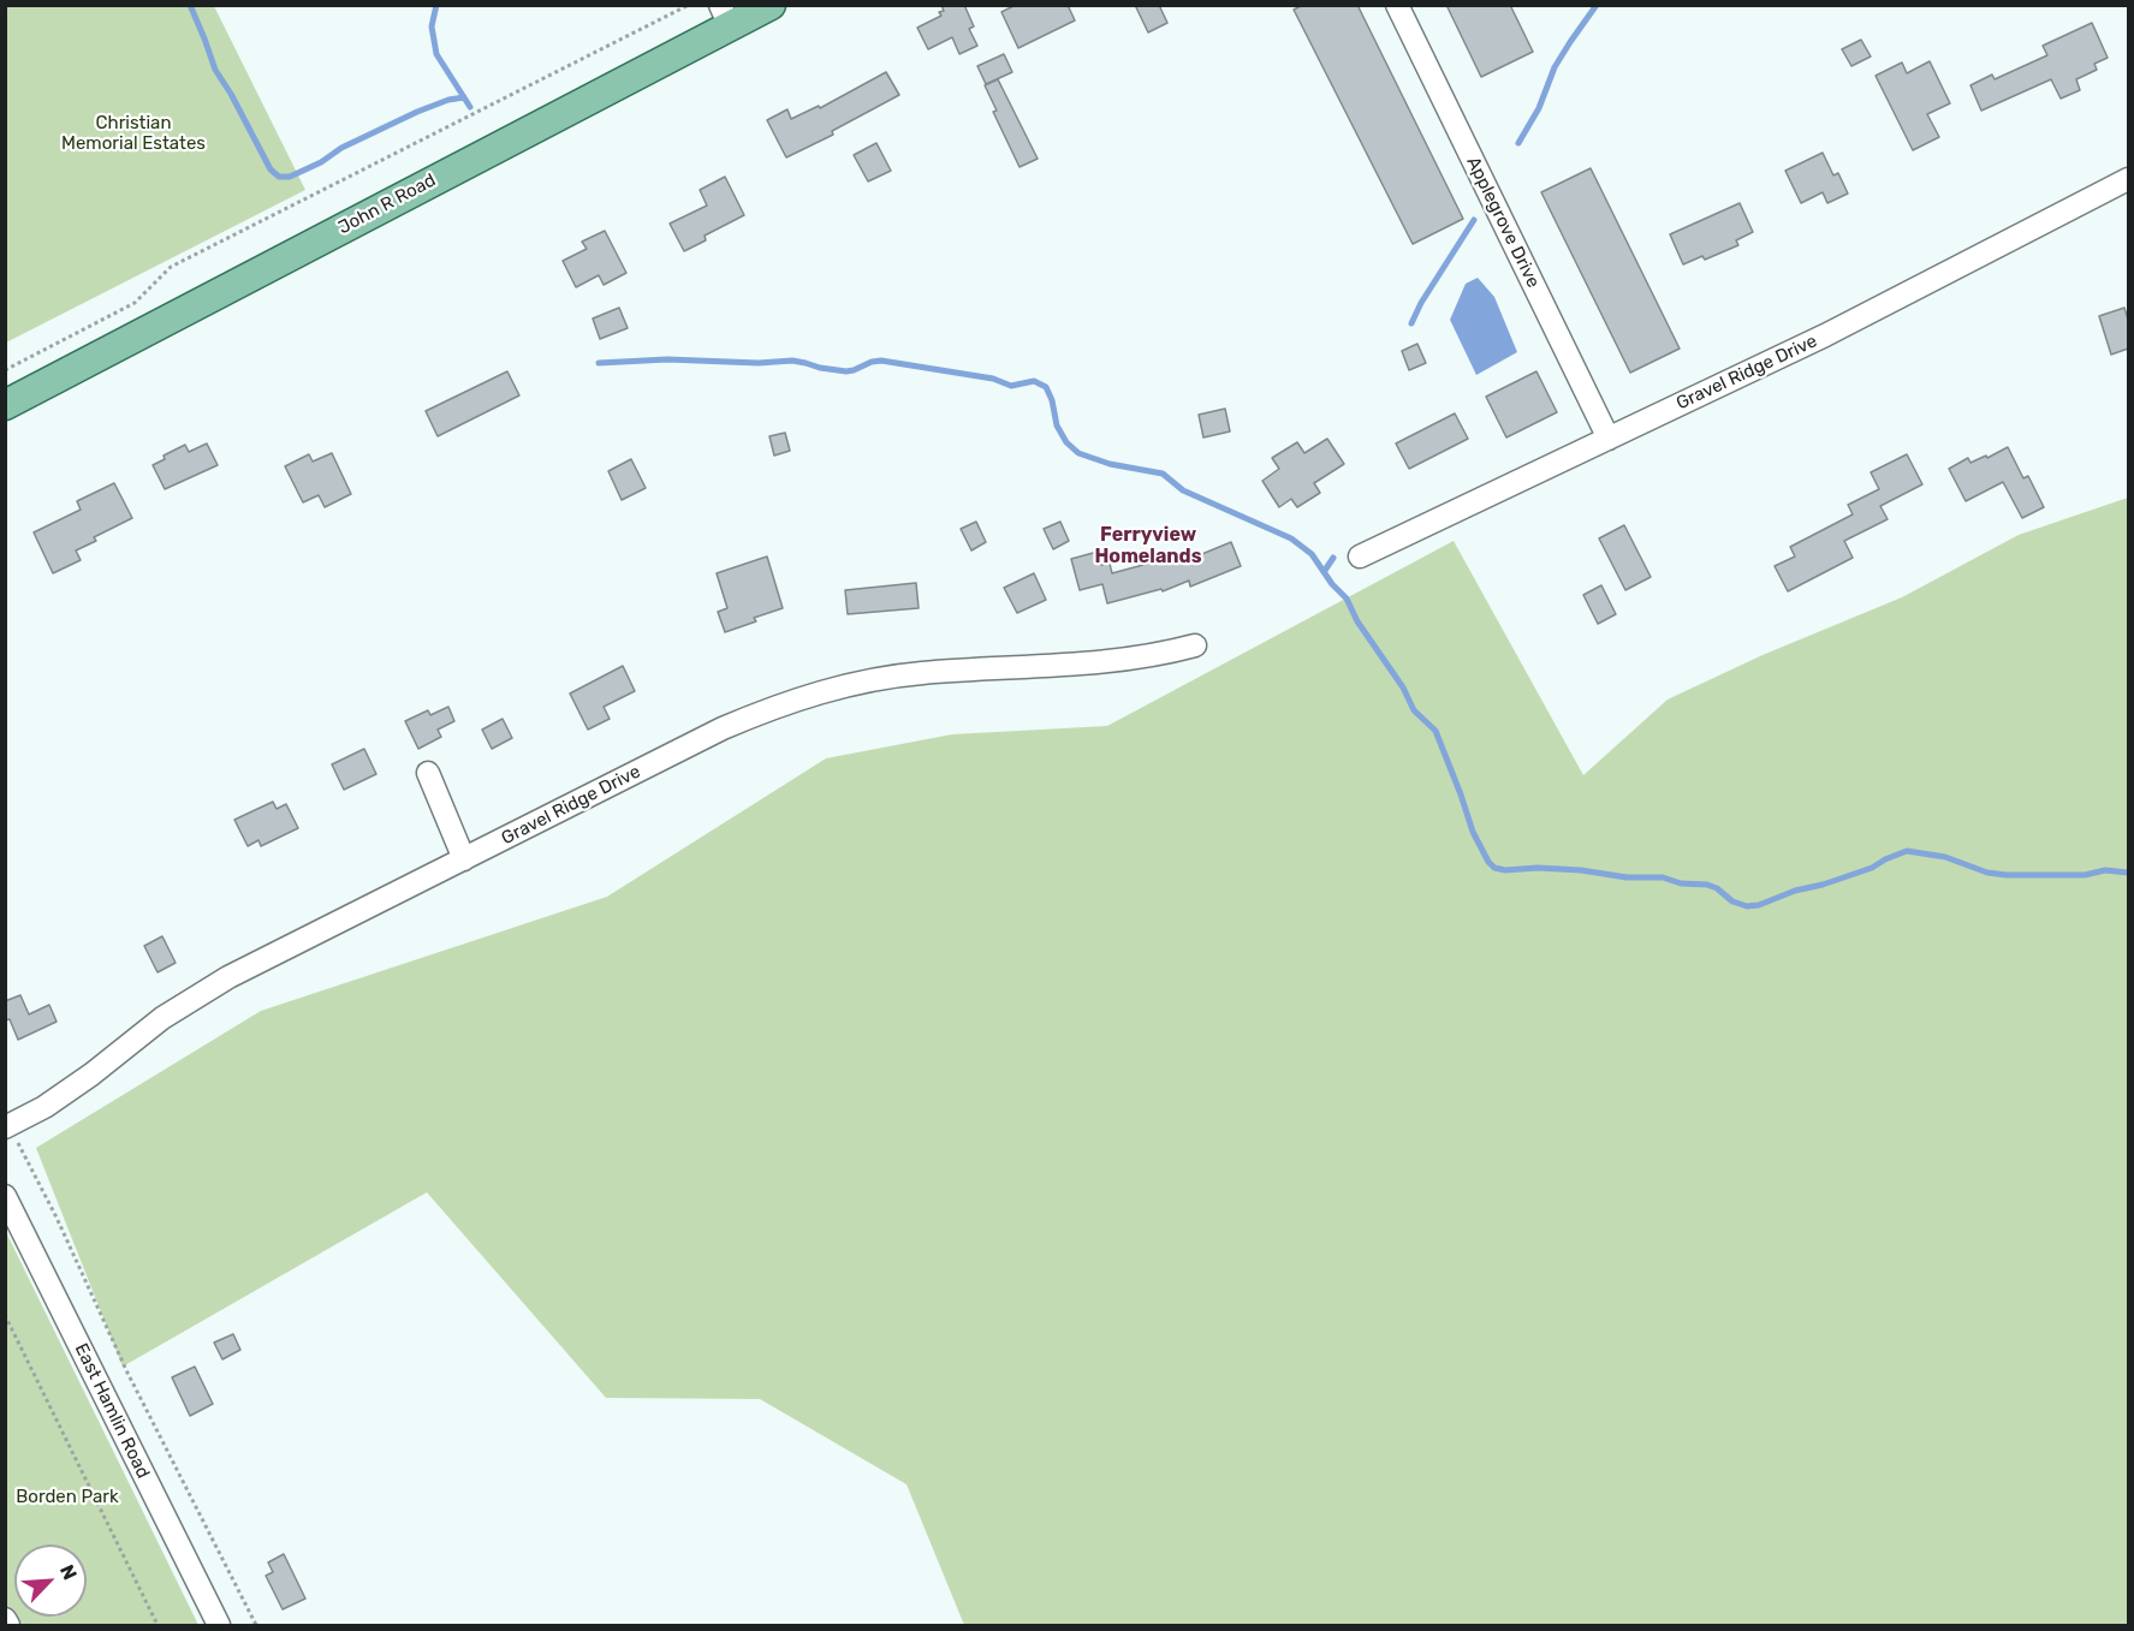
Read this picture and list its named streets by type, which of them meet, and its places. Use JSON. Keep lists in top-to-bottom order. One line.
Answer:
{"streets":{"main road":["John R Road"],"street":["Applegrove Drive","Gravel Ridge Drive","East Hamlin Road"]},"crossings":[["Applegrove Drive","Gravel Ridge Drive"]],"districts":["Ferryview Homelands"],"parks":["Christian Memorial Estates","Borden Park"],"north":"top right"}
